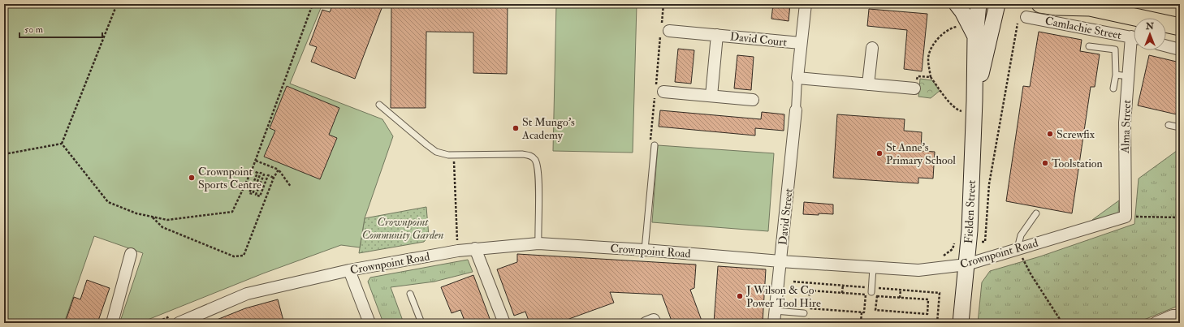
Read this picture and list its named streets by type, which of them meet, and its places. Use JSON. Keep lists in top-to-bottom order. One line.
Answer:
{"streets":{"main road":["Fielden Street"],"street":["Camlachie Street","David Court","Alma Street","David Street","Crownpoint Road"]},"crossings":[["Alma Street","Crownpoint Road"],["Fielden Street","Crownpoint Road"],["David Street","Crownpoint Road"]],"parks":["Crownpoint Community Garden"],"places":["St Mungo's Academy","Screwfix","St Anne's Primary School","Toolstation","Crownpoint Sports Centre","J Wilson & Co Power Tool Hire"],"scale_bar":"50 m","north":"top"}
